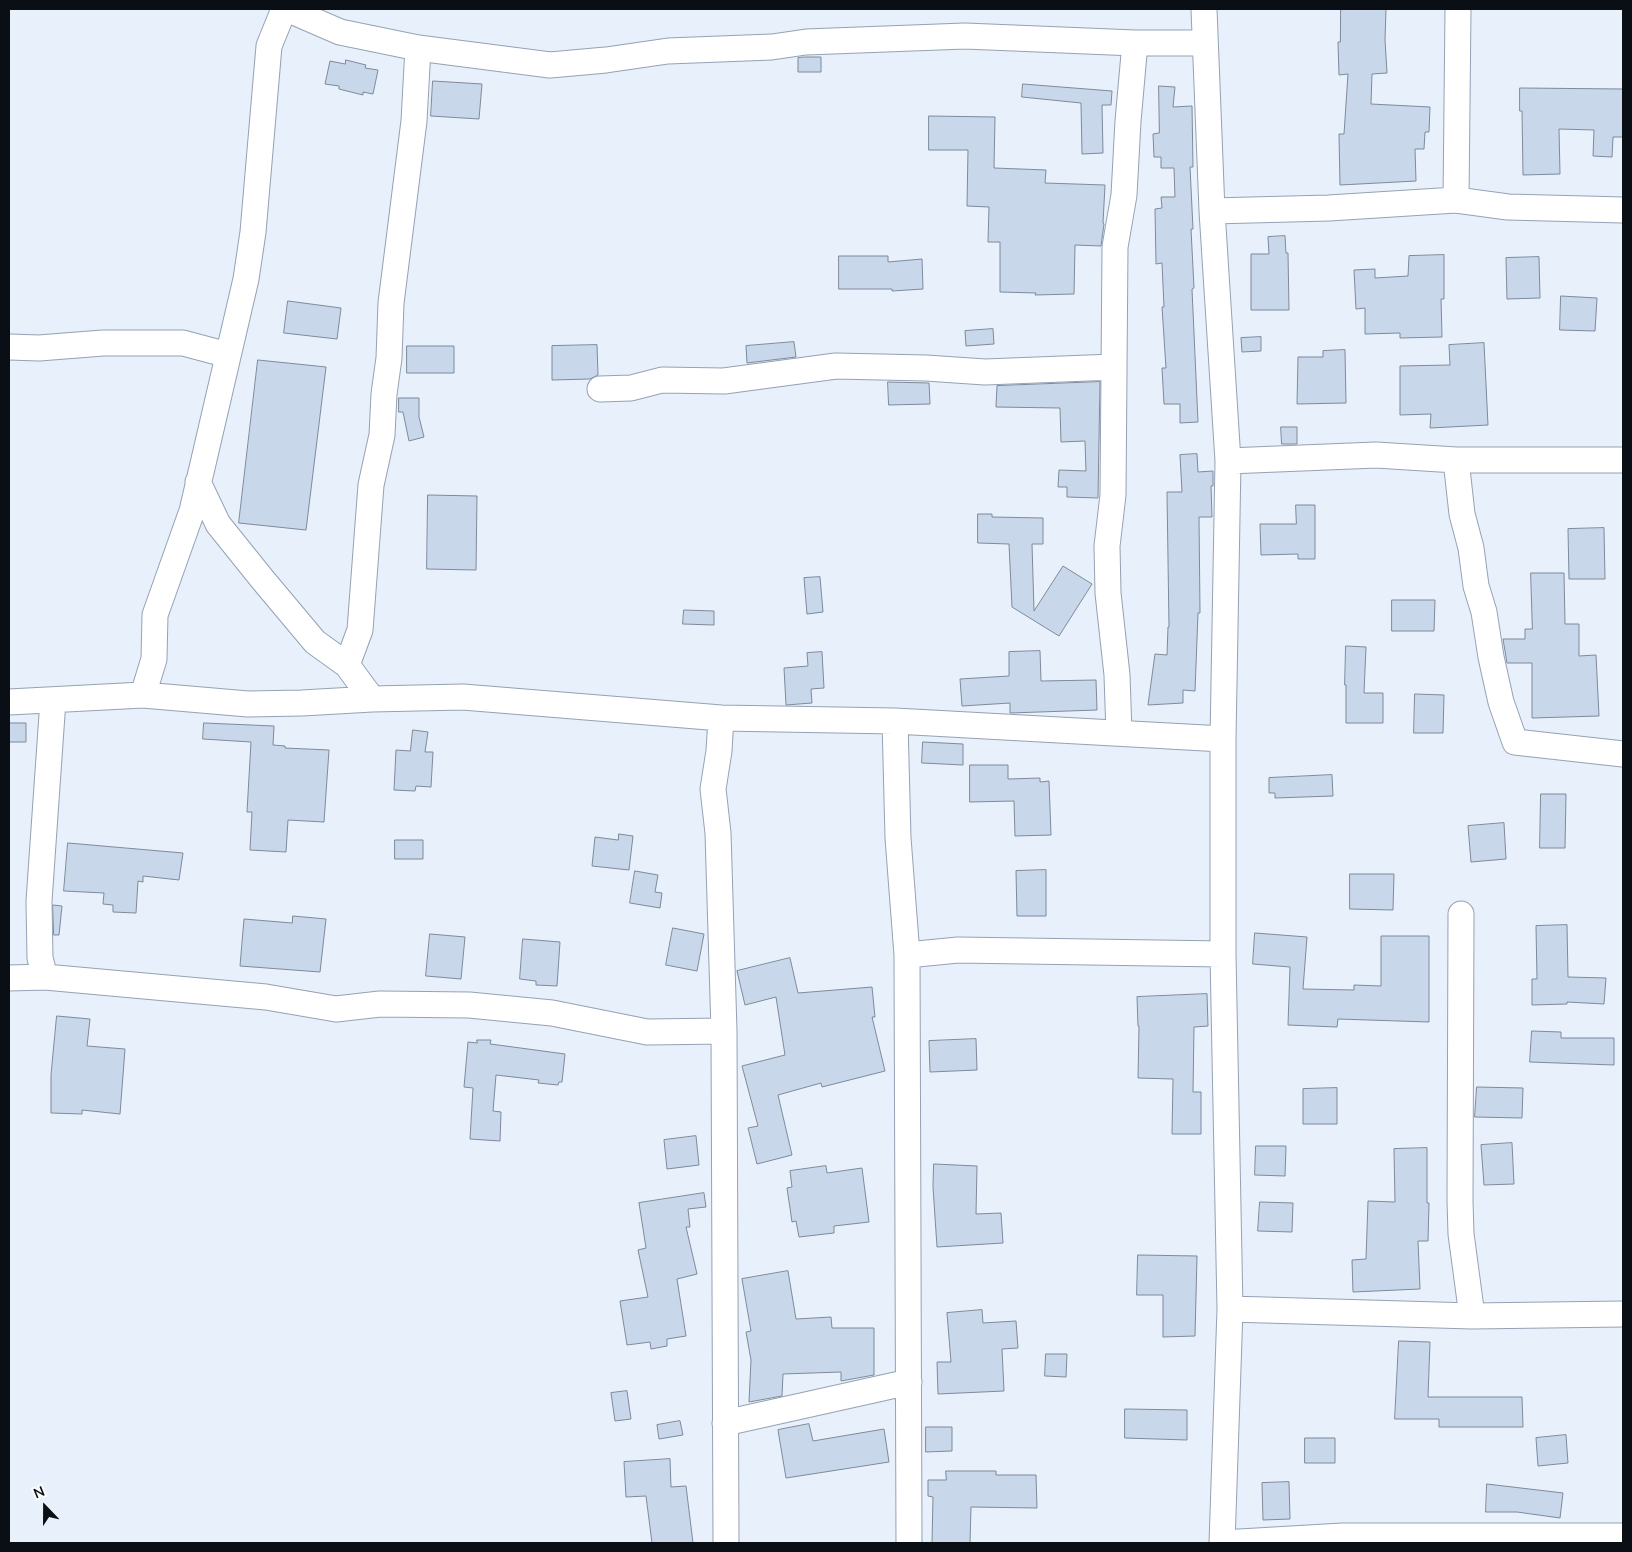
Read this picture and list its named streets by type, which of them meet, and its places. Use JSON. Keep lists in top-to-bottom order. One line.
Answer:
{"north":"top"}
